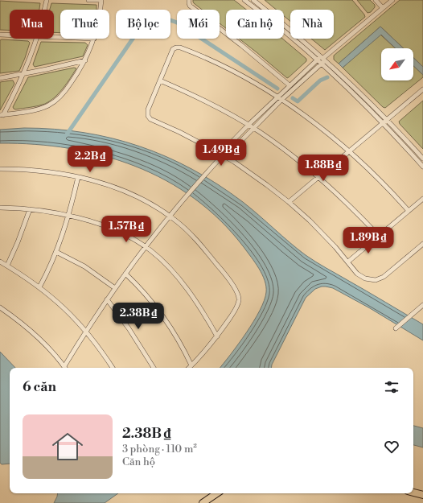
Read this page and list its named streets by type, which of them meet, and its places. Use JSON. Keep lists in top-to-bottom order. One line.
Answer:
{"north":"bottom left","page":{"chip":["Mua","Thuê","Bộ lọc","Mới","Căn hộ","Nhà"],"price":["1.49B ₫","2.2B ₫","1.88B ₫","1.57B ₫","1.89B ₫","2.38B ₫"],"heading":"6 căn","list":[{"name":"2.38B ₫","note":"3 phòng · 110 m² · Căn hộ"}]}}
